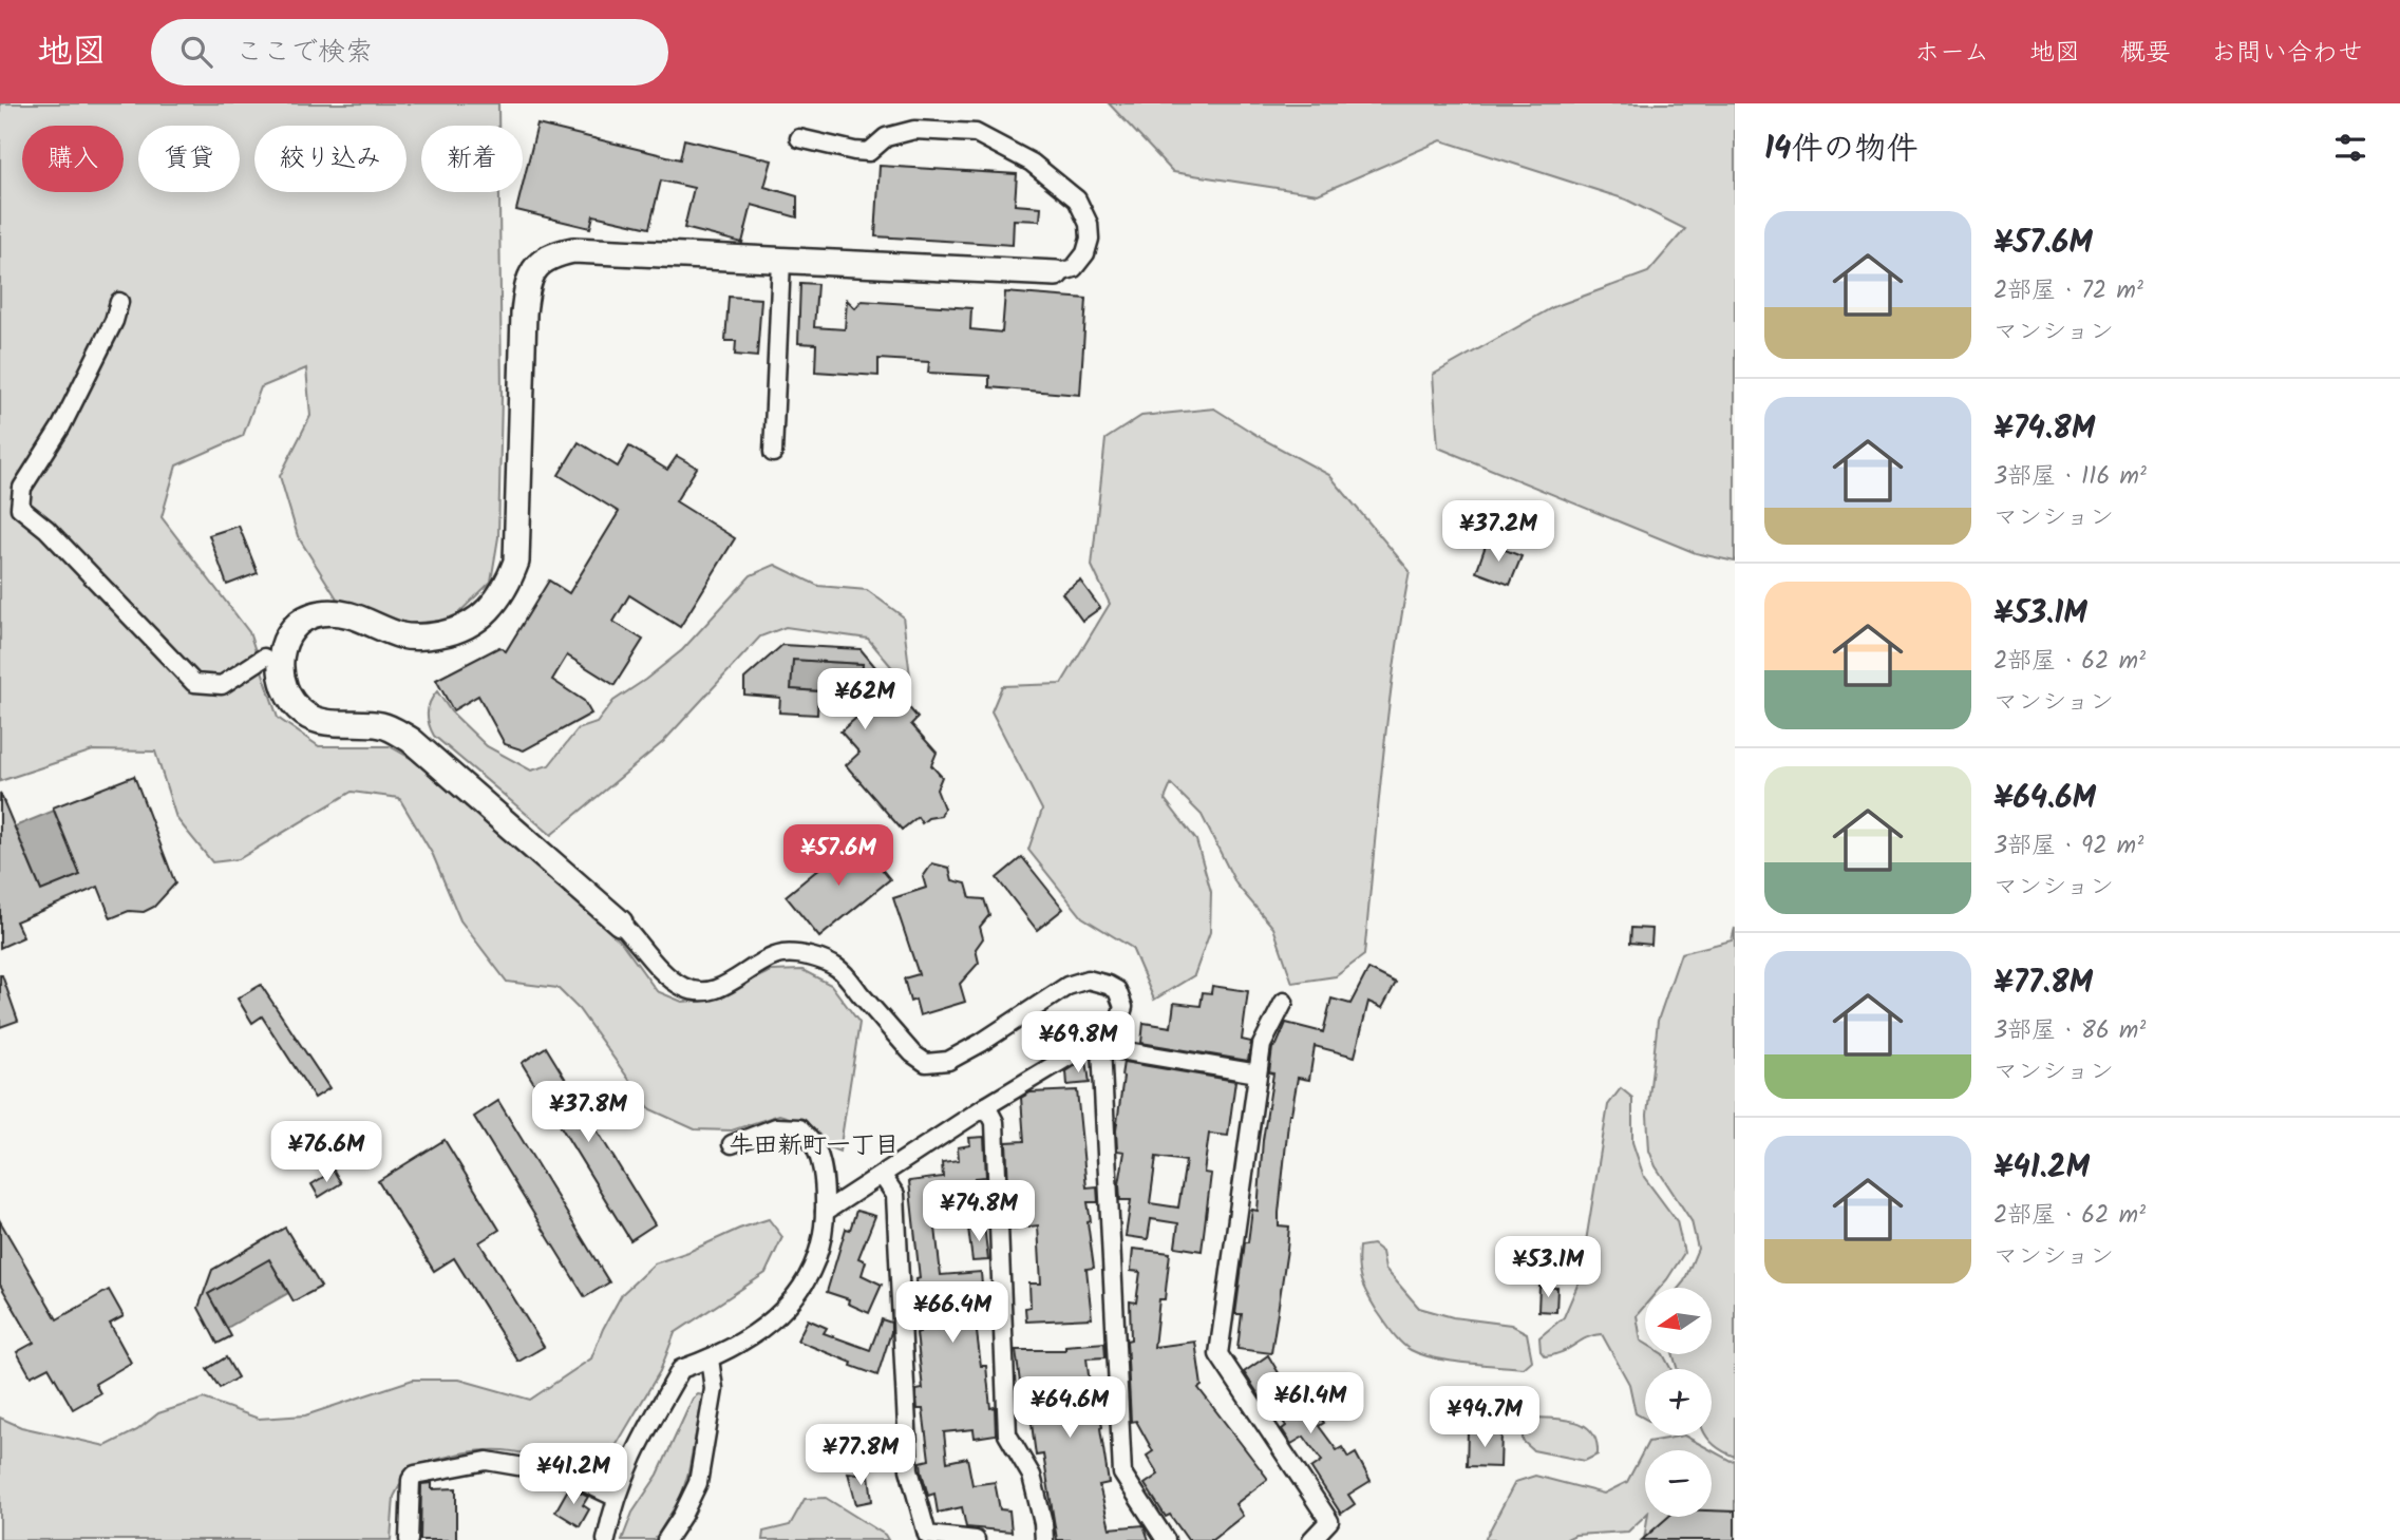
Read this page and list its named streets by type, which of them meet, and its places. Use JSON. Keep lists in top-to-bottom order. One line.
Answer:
{"districts":["牛田新町一丁目"],"north":"left","page":{"header":"地図","search":"ここで検索","nav":["ホーム","地図","概要","お問い合わせ"],"heading":"14件の物件","chip":["購入","賃貸","絞り込み","新着"],"list":[{"name":"¥57.6M","note":"2部屋 · 72 m² · マンション"},{"name":"¥74.8M","note":"3部屋 · 116 m² · マンション"},{"name":"¥53.1M","note":"2部屋 · 62 m² · マンション"},{"name":"¥64.6M","note":"3部屋 · 92 m² · マンション"},{"name":"¥77.8M","note":"3部屋 · 86 m² · マンション"},{"name":"¥41.2M","note":"2部屋 · 62 m² · マンション"}],"price":["¥37.2M","¥62M","¥57.6M","¥69.8M","¥37.8M","¥76.6M","¥74.8M","¥53.1M","¥66.4M","¥61.4M","¥64.6M","¥94.7M","¥77.8M","¥41.2M"],"map_buttons":["+","−"]}}
